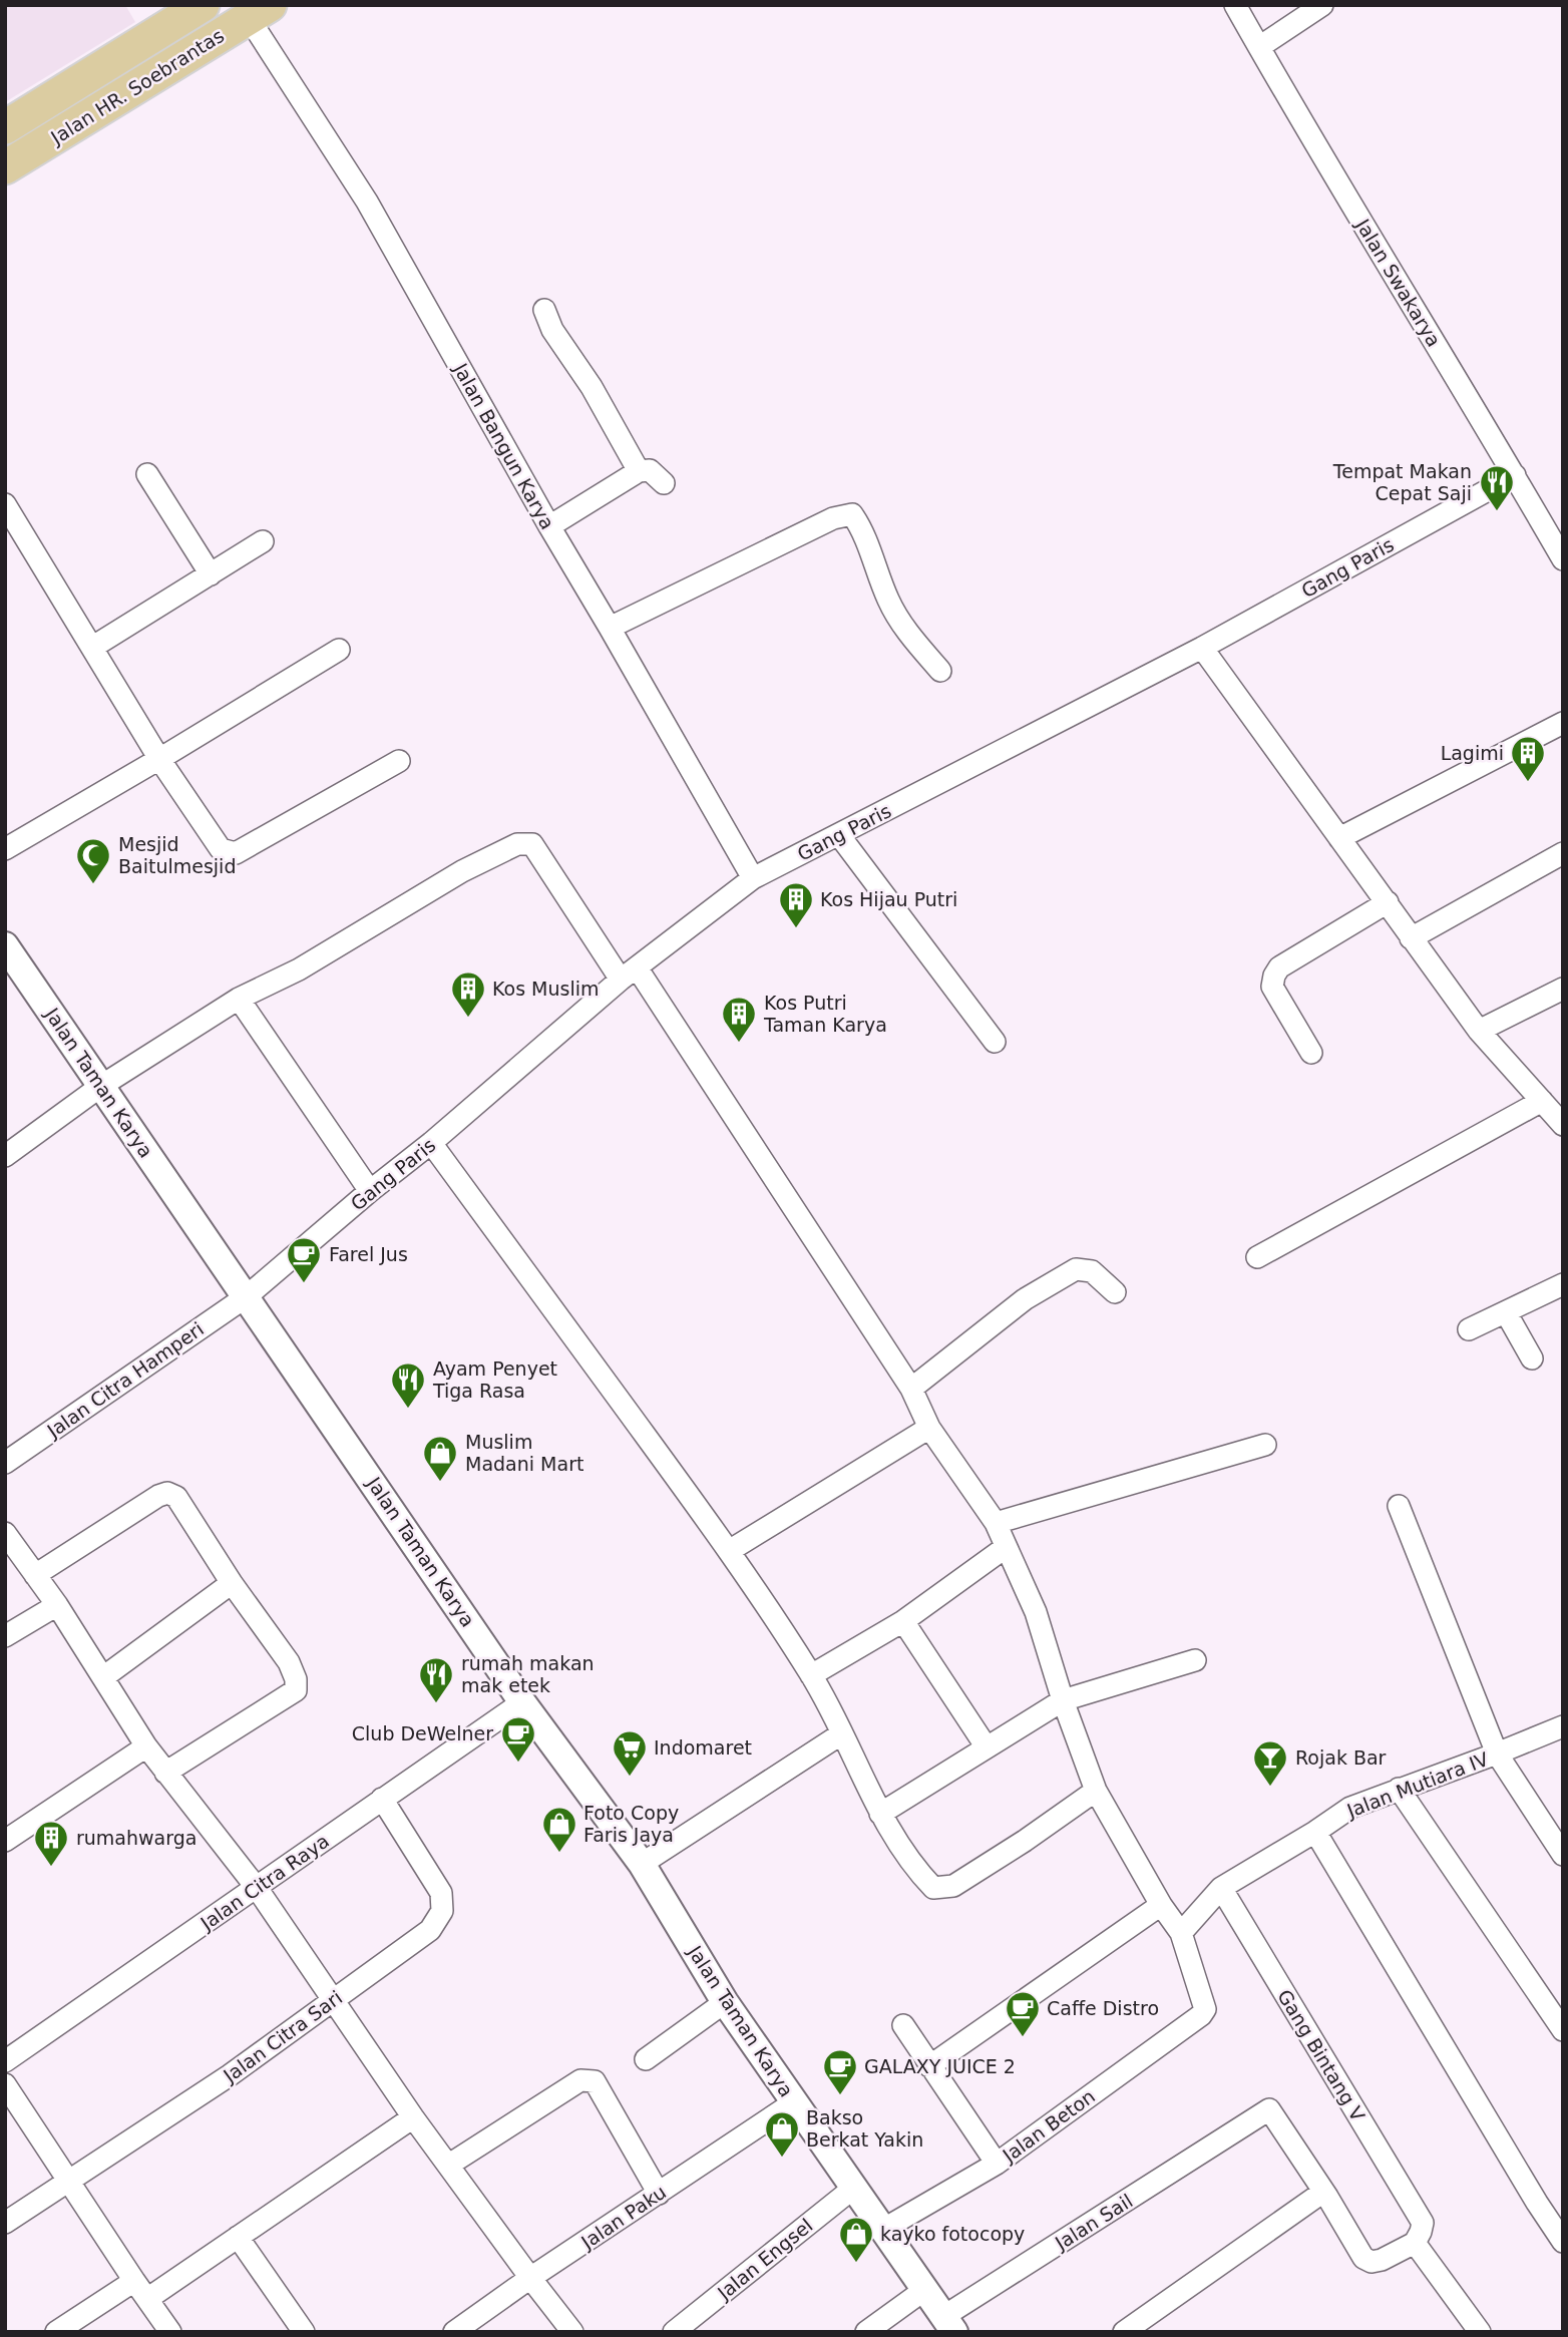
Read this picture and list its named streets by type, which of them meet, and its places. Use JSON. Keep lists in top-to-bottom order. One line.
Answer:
{"streets":{"main road":["Jalan HR. Soebrantas"],"street":["Jalan Swakarya","Jalan Bangun Karya","Gang Paris","Jalan Taman Karya","Jalan Citra Hamperi","Jalan Mutiara IV","Jalan Citra Raya","Jalan Citra Sari","Gang Bintang V","Jalan Beton","Jalan Paku","Jalan Sail","Jalan Engsel"]},"crossings":[["Jalan HR. Soebrantas","Jalan Bangun Karya"],["Jalan Swakarya","Gang Paris"],["Jalan Bangun Karya","Gang Paris"],["Gang Paris","Jalan Taman Karya"],["Gang Paris","Jalan Citra Hamperi"],["Jalan Taman Karya","Jalan Citra Hamperi"],["Jalan Taman Karya","Jalan Citra Raya"],["Jalan Taman Karya","Jalan Beton"],["Jalan Taman Karya","Jalan Paku"],["Jalan Taman Karya","Jalan Sail"],["Jalan Taman Karya","Jalan Engsel"],["Jalan Mutiara IV","Gang Bintang V"],["Jalan Mutiara IV","Jalan Beton"],["Jalan Citra Raya","Jalan Citra Sari"]],"places":{"restaurant":["Tempat Makan Cepat Saji","Ayam Penyet Tiga Rasa","rumah makan mak etek"],"building":["Lagimi","Kos Hijau Putri","Kos Muslim","Kos Putri Taman Karya","rumahwarga"],"mosque":["Mesjid Baitulmesjid"],"cafe":["Farel Jus","Club DeWelner","Caffe Distro","GALAXY JUICE 2"],"shop":["Muslim Madani Mart","Foto Copy Faris Jaya","Bakso Berkat Yakin","kayko fotocopy"],"supermarket":["Indomaret"],"bar":["Rojak Bar"]}}
